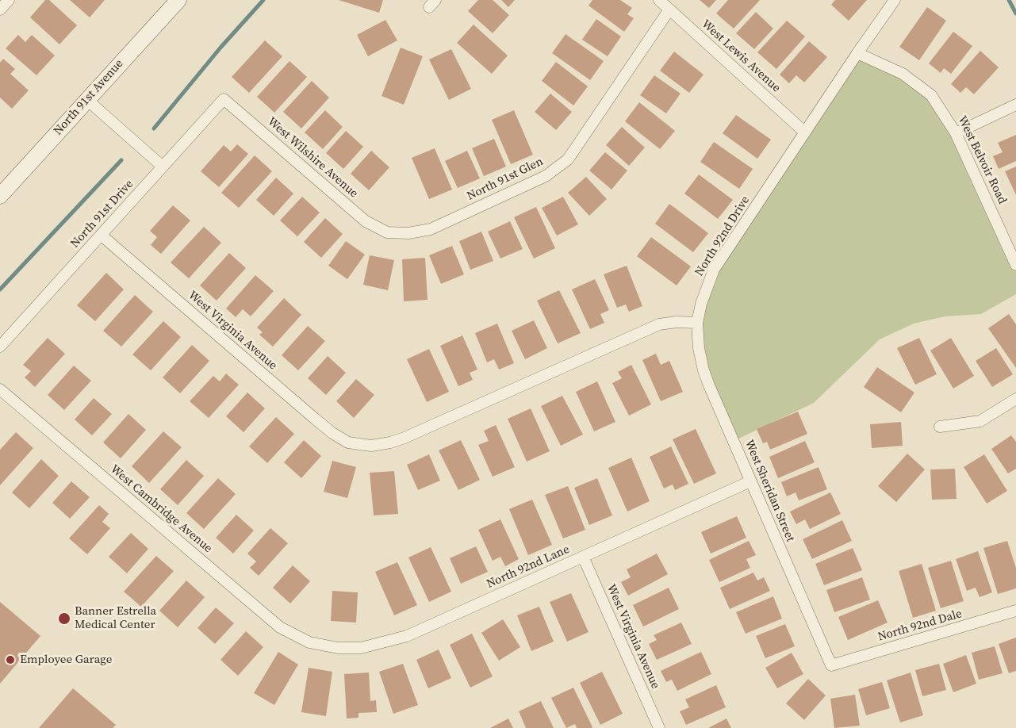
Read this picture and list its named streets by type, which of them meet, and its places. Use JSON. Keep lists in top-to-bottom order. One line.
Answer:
{"streets":{"main road":["North 91st Avenue"],"street":["West Lewis Avenue","West Wilshire Avenue","West Belvoir Road","North 91st Glen","North 91st Drive","North 92nd Drive","West Virginia Avenue","West Sheridan Street","West Cambridge Avenue","North 92nd Lane","North 92nd Dale"]},"crossings":[["West Lewis Avenue","North 91st Glen"],["West Lewis Avenue","North 92nd Drive"],["West Wilshire Avenue","North 91st Glen"],["West Wilshire Avenue","North 91st Drive"],["West Belvoir Road","North 92nd Drive"],["North 91st Drive","West Virginia Avenue"],["North 92nd Drive","West Virginia Avenue"],["North 92nd Drive","West Sheridan Street"],["West Virginia Avenue","West Sheridan Street"],["West Virginia Avenue","North 92nd Lane"],["West Sheridan Street","North 92nd Lane"],["West Sheridan Street","North 92nd Dale"],["West Cambridge Avenue","North 92nd Lane"]],"places":["Banner Estrella Medical Center","Employee Garage"]}
